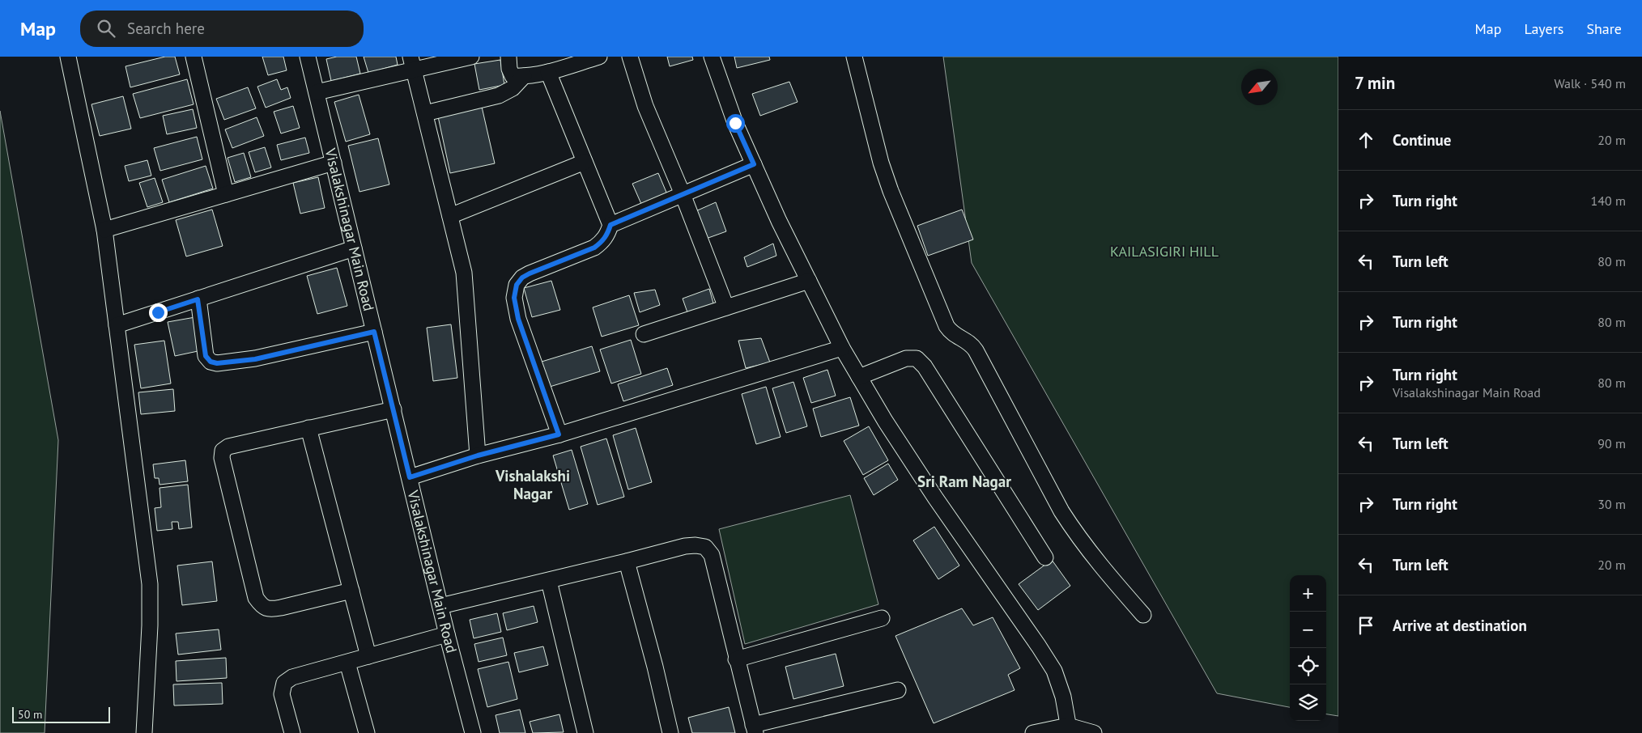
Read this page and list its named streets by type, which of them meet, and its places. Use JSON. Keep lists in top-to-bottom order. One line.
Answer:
{"streets":{"street":["Visalakshinagar Main Road"]},"districts":["Vishalakshi Nagar","Sri Ram Nagar"],"parks":["KAILASIGIRI HILL"],"scale_bar":"50 m","north":"bottom left","page":{"header":"Map","search":"Search here","nav":["Map","Layers","Share"],"heading":["7 min","Walk · 540 m"],"list":[["Continue","20 m"],["Turn right","140 m"],["Turn left","80 m"],["Turn right","80 m"],["Turn right","Visalakshinagar Main Road","80 m"],["Turn left","90 m"],["Turn right","30 m"],["Turn left","20 m"],"Arrive at destination"],"map_buttons":["+","−"],"scale":"50 m"}}
